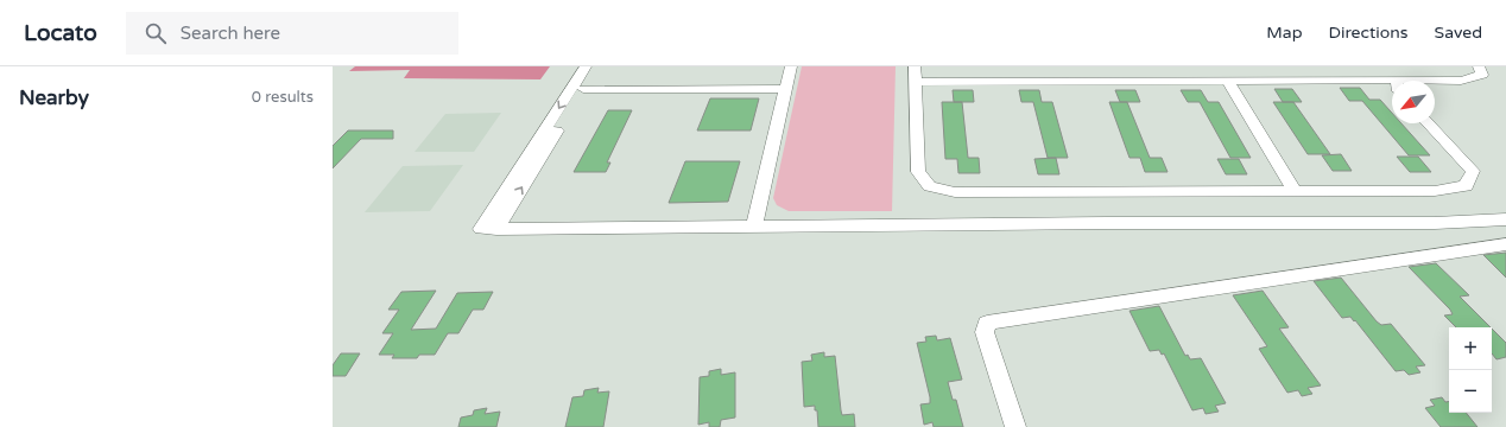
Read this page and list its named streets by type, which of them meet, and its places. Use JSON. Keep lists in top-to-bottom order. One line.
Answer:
{"north":"bottom left","page":{"header":"Locato","search":"Search here","nav":["Map","Directions","Saved"],"heading":["Nearby","0 results"],"map_buttons":["+","−"]}}
